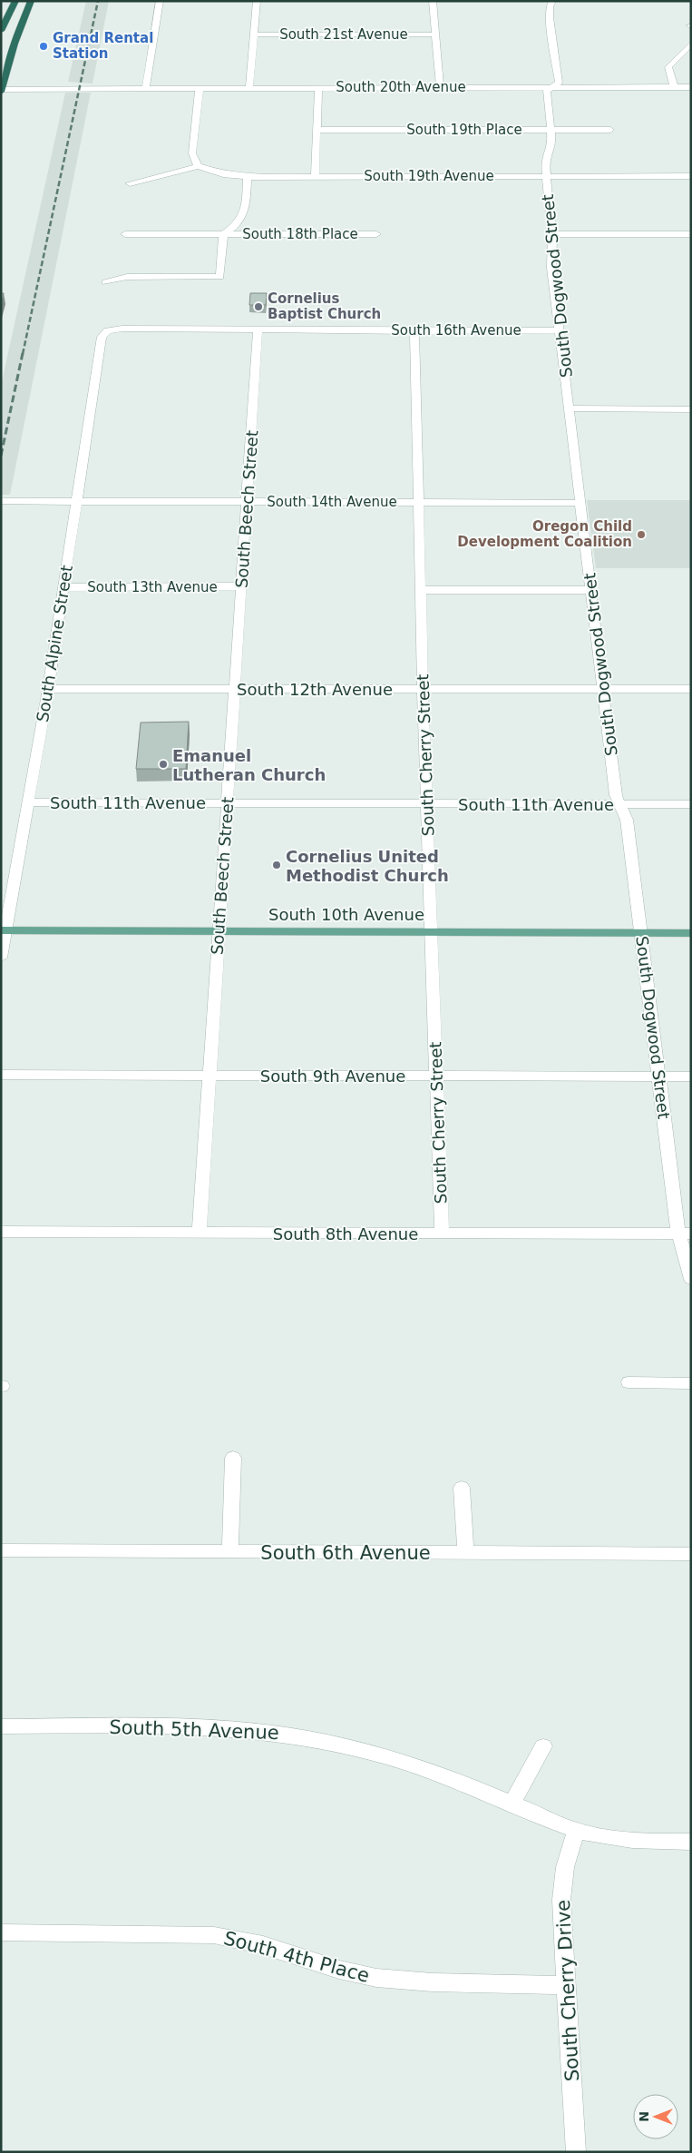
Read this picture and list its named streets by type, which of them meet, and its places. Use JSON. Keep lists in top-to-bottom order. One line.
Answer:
{"streets":{"main road":["South 10th Avenue"],"street":["South 21st Avenue","South 20th Avenue","South 19th Place","South 19th Avenue","South 18th Place","South Dogwood Street","South 16th Avenue","South 14th Avenue","South Beech Street","South 13th Avenue","South Alpine Street","South 12th Avenue","South Cherry Street","South 11th Avenue","South 9th Avenue","South 8th Avenue","South 6th Avenue","South 5th Avenue","South 4th Place","South Cherry Drive"]},"crossings":[["South 20th Avenue","South Dogwood Street"],["South 19th Place","South Dogwood Street"],["South 19th Avenue","South Dogwood Street"],["South Dogwood Street","South 16th Avenue"],["South Dogwood Street","South 14th Avenue"],["South Dogwood Street","South 12th Avenue"],["South Dogwood Street","South 11th Avenue"],["South Dogwood Street","South 10th Avenue"],["South Dogwood Street","South 9th Avenue"],["South Dogwood Street","South 8th Avenue"],["South 16th Avenue","South Beech Street"],["South 16th Avenue","South Alpine Street"],["South 16th Avenue","South Cherry Street"],["South 14th Avenue","South Beech Street"],["South 14th Avenue","South Alpine Street"],["South 14th Avenue","South Cherry Street"],["South Beech Street","South 13th Avenue"],["South Beech Street","South 12th Avenue"],["South Beech Street","South 11th Avenue"],["South Beech Street","South 10th Avenue"],["South Beech Street","South 9th Avenue"],["South Beech Street","South 8th Avenue"],["South 13th Avenue","South Alpine Street"],["South Alpine Street","South 12th Avenue"],["South Alpine Street","South 11th Avenue"],["South Alpine Street","South 10th Avenue"],["South 12th Avenue","South Cherry Street"],["South Cherry Street","South 11th Avenue"],["South Cherry Street","South 10th Avenue"],["South Cherry Street","South 9th Avenue"],["South Cherry Street","South 8th Avenue"],["South 5th Avenue","South Cherry Drive"],["South 4th Place","South Cherry Drive"]],"places":["Grand Rental Station","Cornelius Baptist Church","Oregon Child Development Coalition","Emanuel Lutheran Church","Cornelius United Methodist Church"],"north":"left"}
